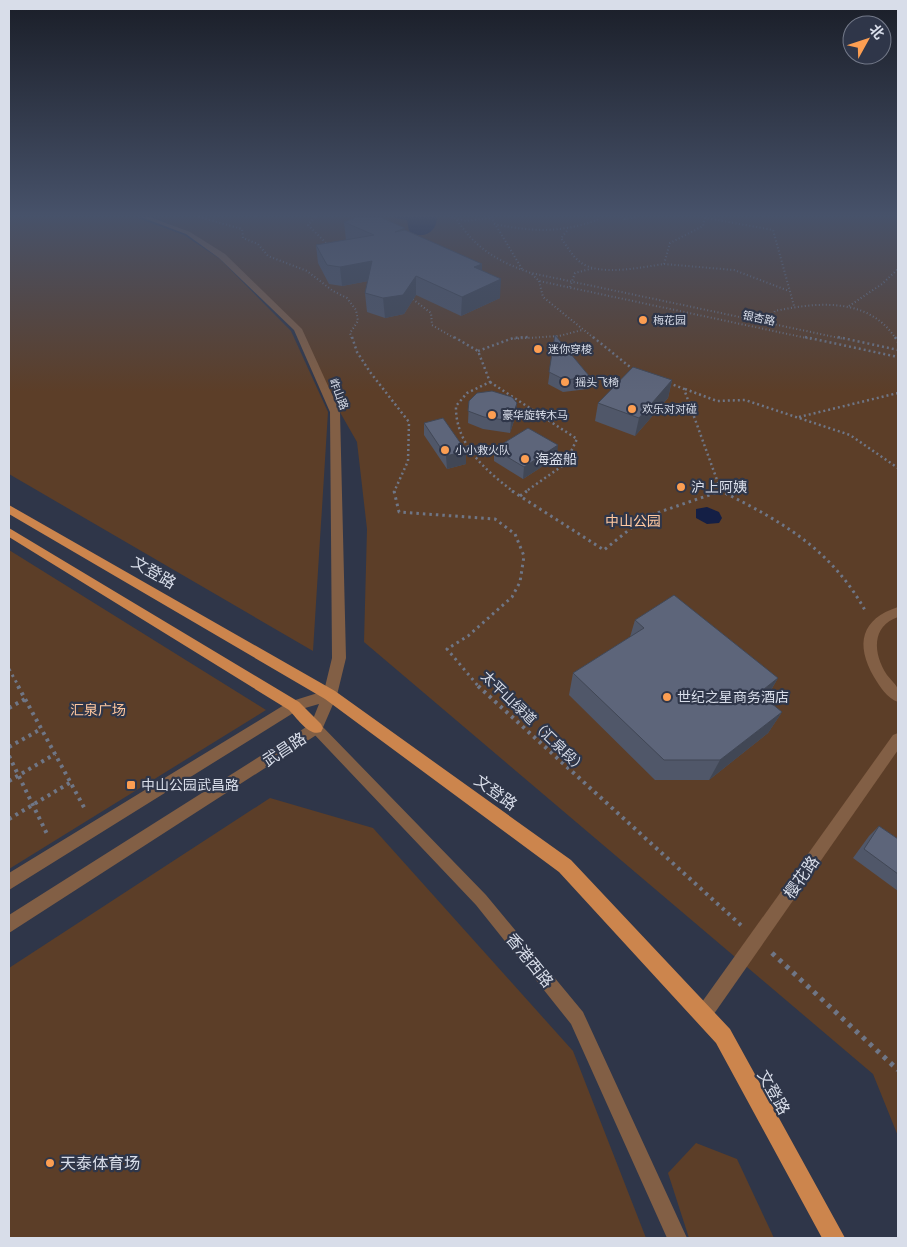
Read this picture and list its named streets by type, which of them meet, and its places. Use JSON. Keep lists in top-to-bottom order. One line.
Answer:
{"streets":{"main road":["文登路"],"street":["岞山路","武昌路","樱花路"],"lane":["香港西路"],"path":["银杏路","太平山绿道（汇泉段）"]},"crossings":[["岞山路","文登路"],["岞山路","武昌路"],["文登路","武昌路"],["文登路","樱花路"],["太平山绿道（汇泉段）","樱花路"],["武昌路","香港西路"]],"parks":["中山公园","汇泉广场"],"places":{"other":["梅花园","迷你穿梭","摇头飞椅","欢乐对对碰","豪华旋转木马","小小救火队","海盗船","沪上阿姨","世纪之星商务酒店","天泰体育场"],"transit":["中山公园武昌路"]},"north":"top right"}
